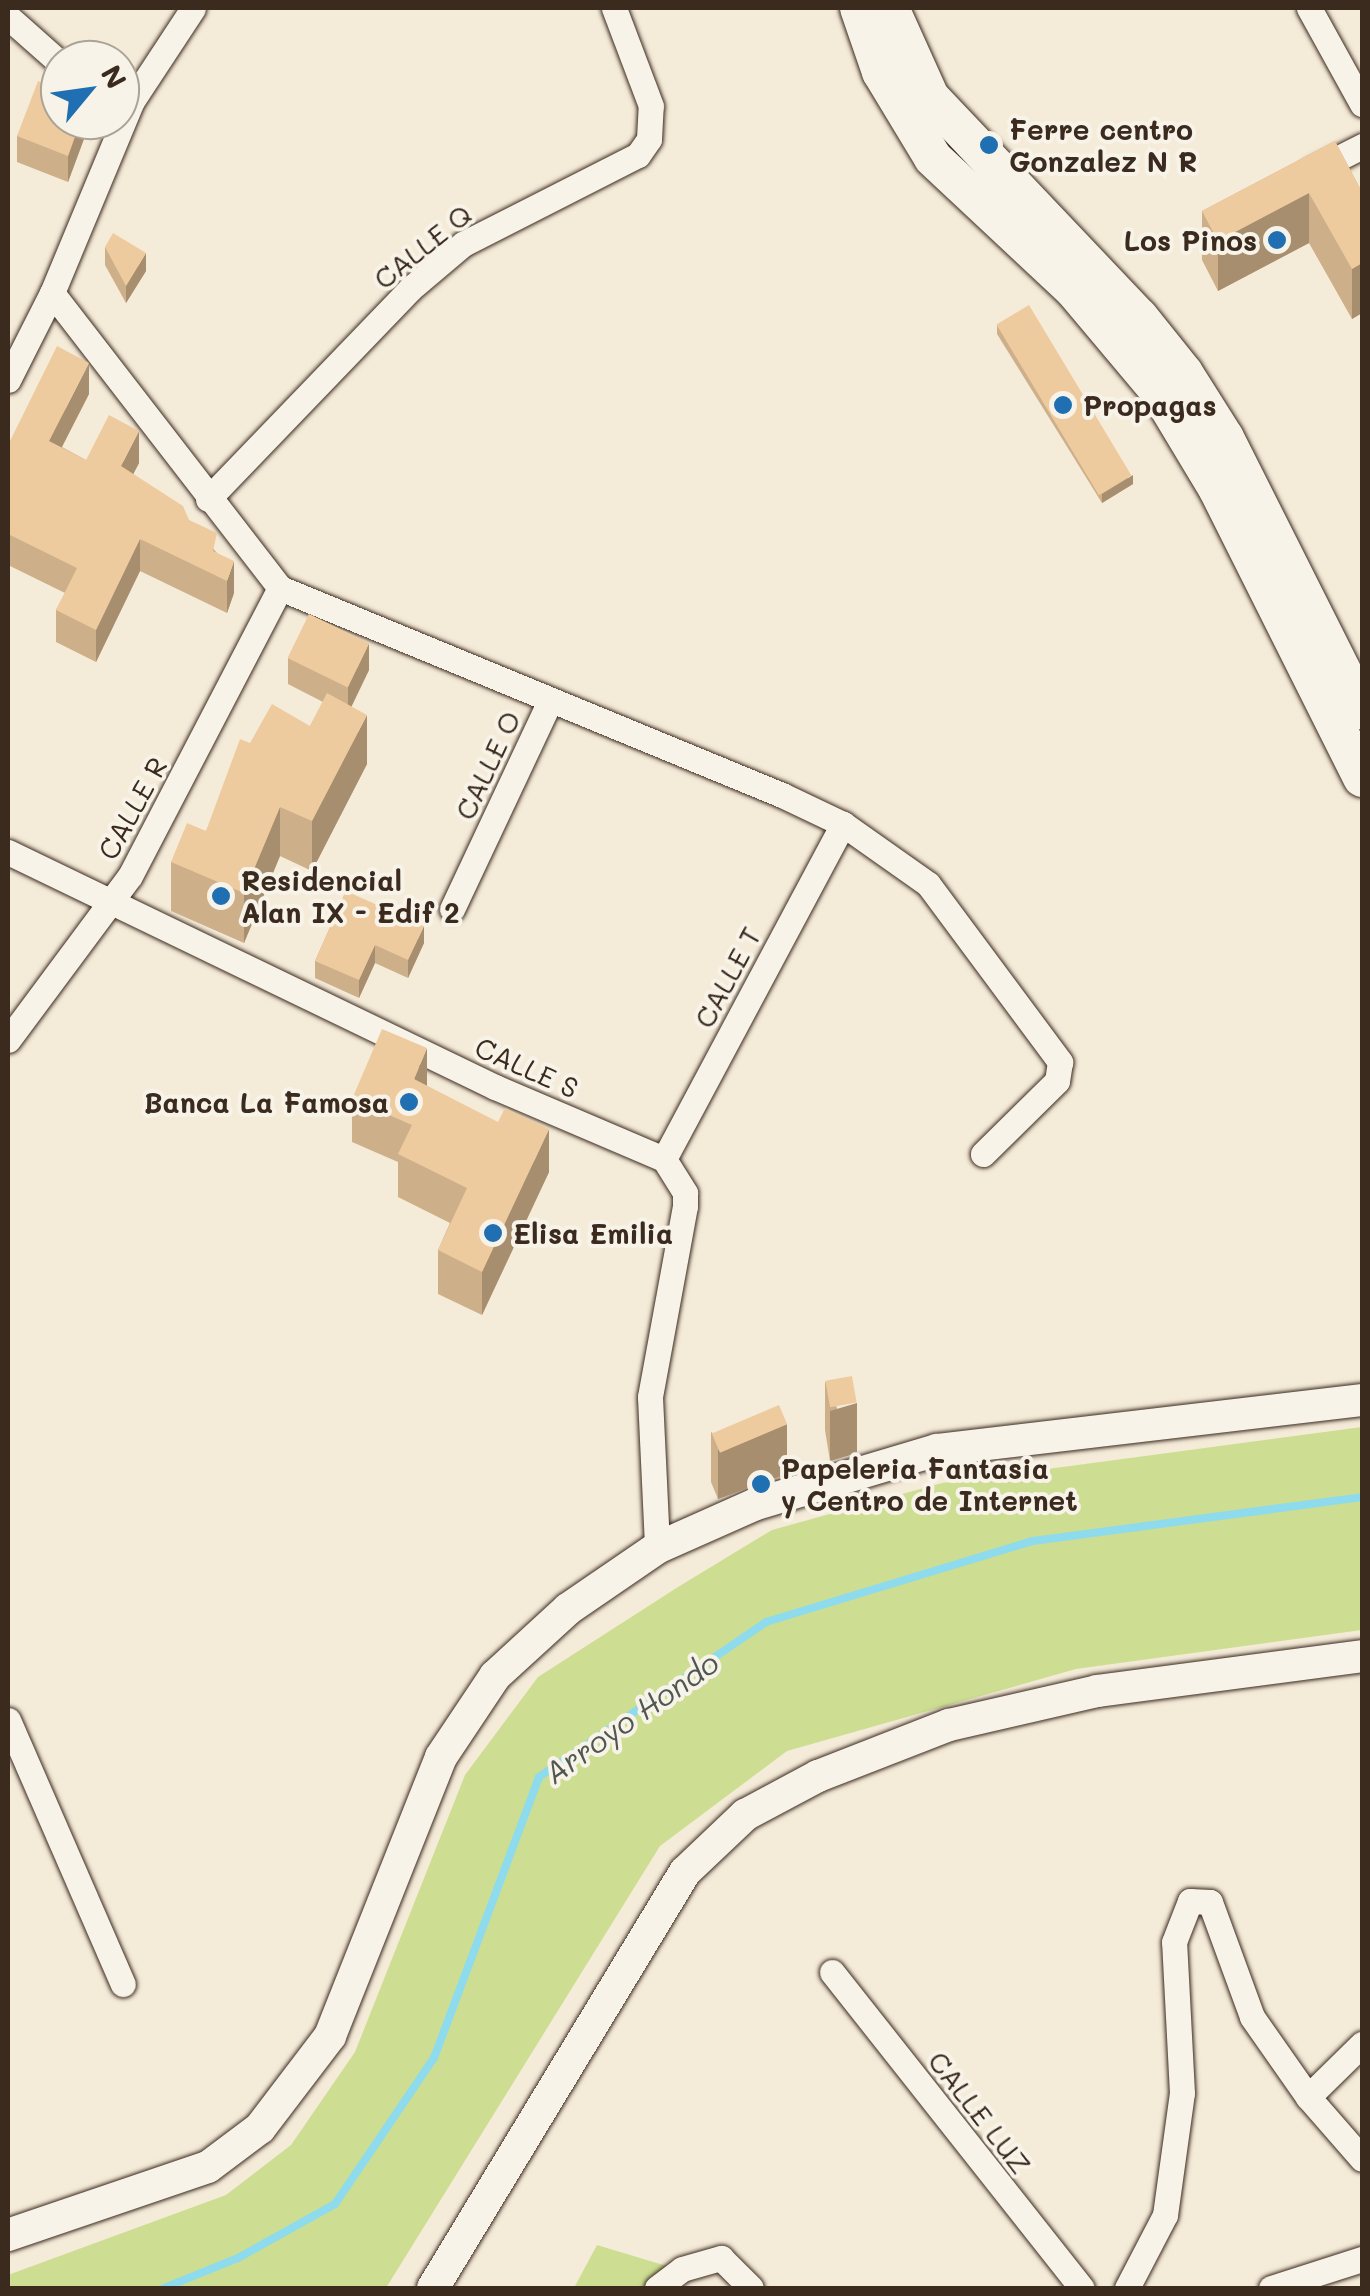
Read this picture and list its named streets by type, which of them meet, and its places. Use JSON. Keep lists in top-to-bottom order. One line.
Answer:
{"streets":{"street":["CALLE Q","CALLE O","CALLE R","CALLE T","CALLE S","CALLE LUZ"]},"crossings":[["CALLE R","CALLE S"],["CALLE T","CALLE S"]],"water":["Arroyo Hondo"],"places":["Ferre centro Gonzalez N R","Los Pinos","Propagas","Residencial Alan IX - Edif 2","Banca La Famosa","Elisa Emilia","Papeleria Fantasia y Centro de Internet"],"north":"top right"}
